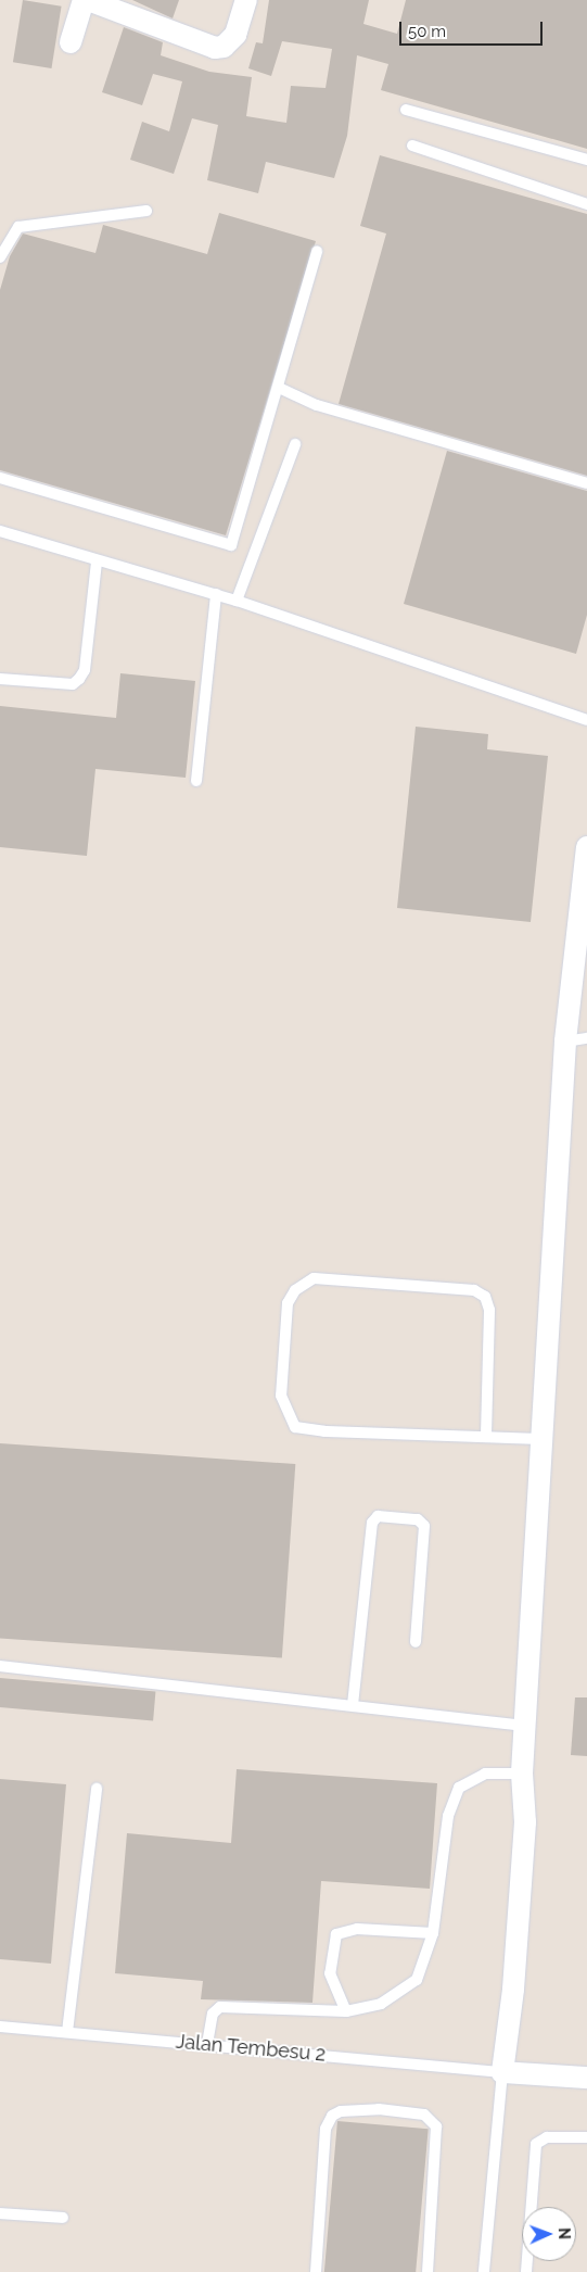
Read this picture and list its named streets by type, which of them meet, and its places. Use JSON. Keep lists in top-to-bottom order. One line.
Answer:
{"streets":{"lane":["Jalan Tembesu 2"]},"scale_bar":"50 m","north":"right"}
